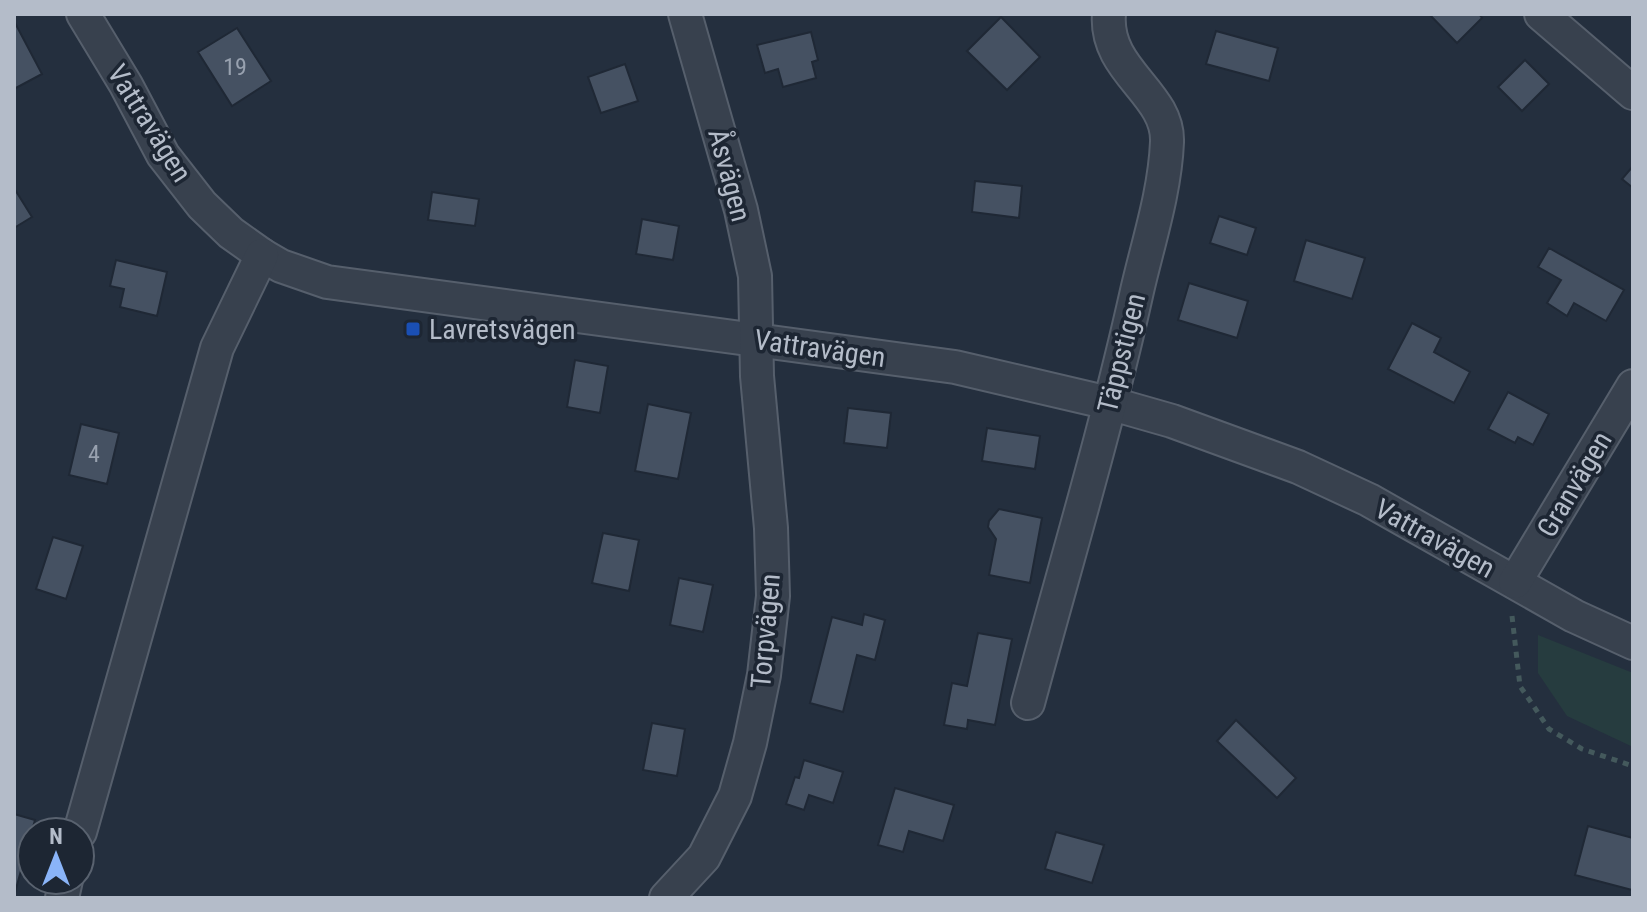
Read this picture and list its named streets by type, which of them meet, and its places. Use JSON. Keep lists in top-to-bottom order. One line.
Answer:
{"streets":{"street":["Vattravägen","Åsvägen","Täppstigen","Granvägen","Torpvägen"]},"crossings":[["Vattravägen","Åsvägen"],["Vattravägen","Täppstigen"],["Vattravägen","Granvägen"],["Vattravägen","Torpvägen"],["Åsvägen","Torpvägen"]],"places":{"transit":["Lavretsvägen"]},"house_numbers":["19","4"],"north":"top"}
